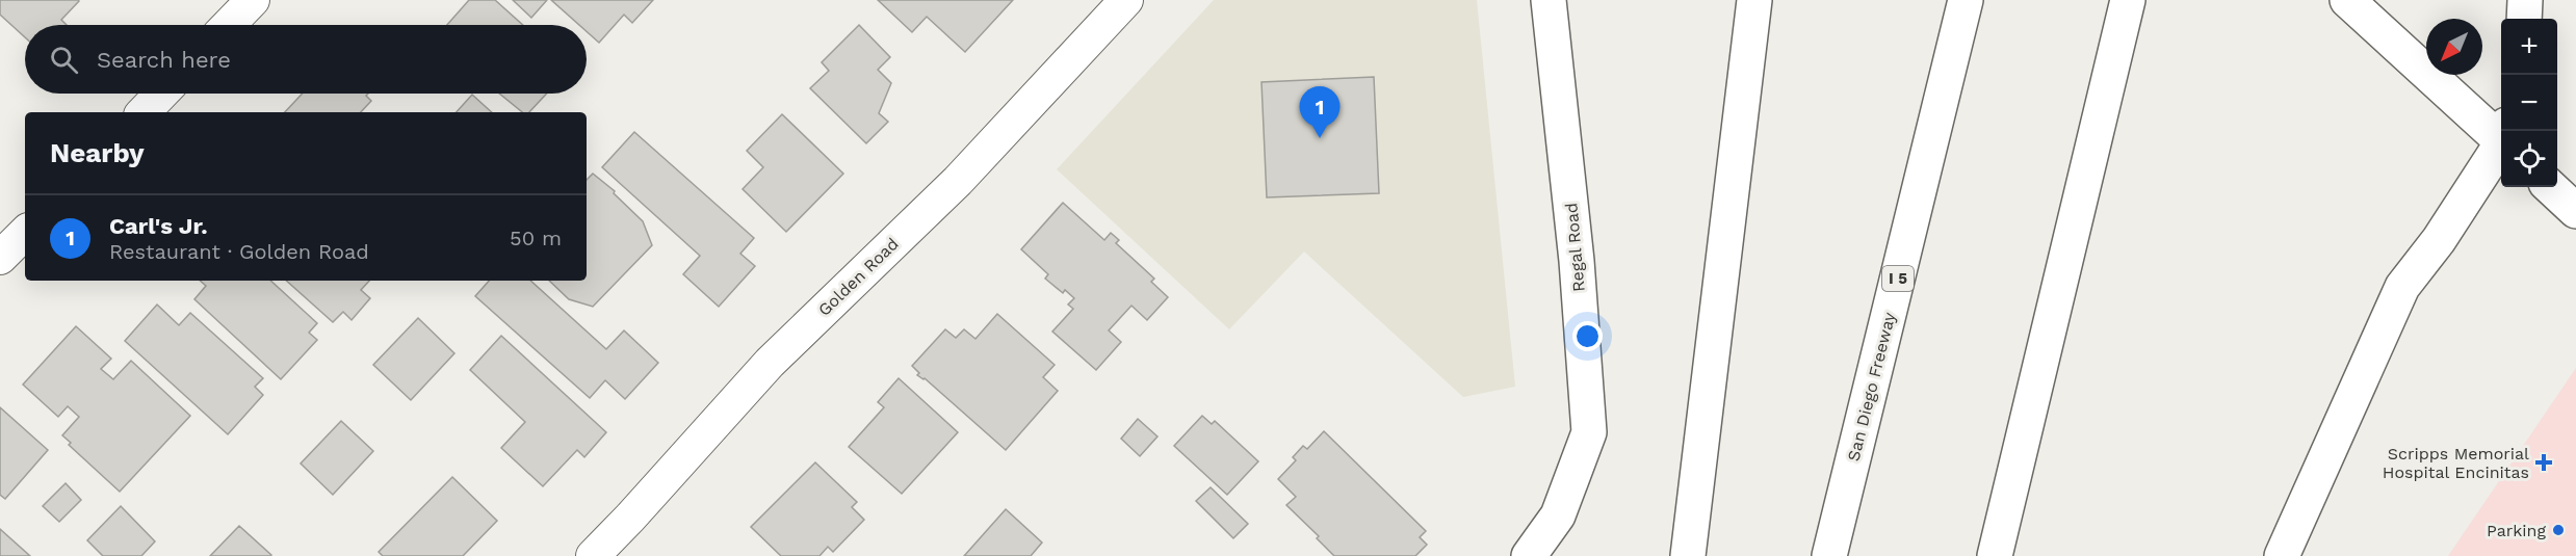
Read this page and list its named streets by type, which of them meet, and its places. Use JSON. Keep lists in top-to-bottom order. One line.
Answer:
{"streets":{"main road":["Regal Road","I 5","San Diego Freeway"],"street":["Golden Road"]},"places":{"health":["Scripps Memorial Hospital Encinitas"],"other":["Parking"]},"north":"bottom left","page":{"map_buttons":["+","−"],"search":"Search here","pins":"1","heading":"Nearby","list":[{"mark":"1","name":"Carl's Jr.","note":"Restaurant · Golden Road","value":"50 m"}]}}
